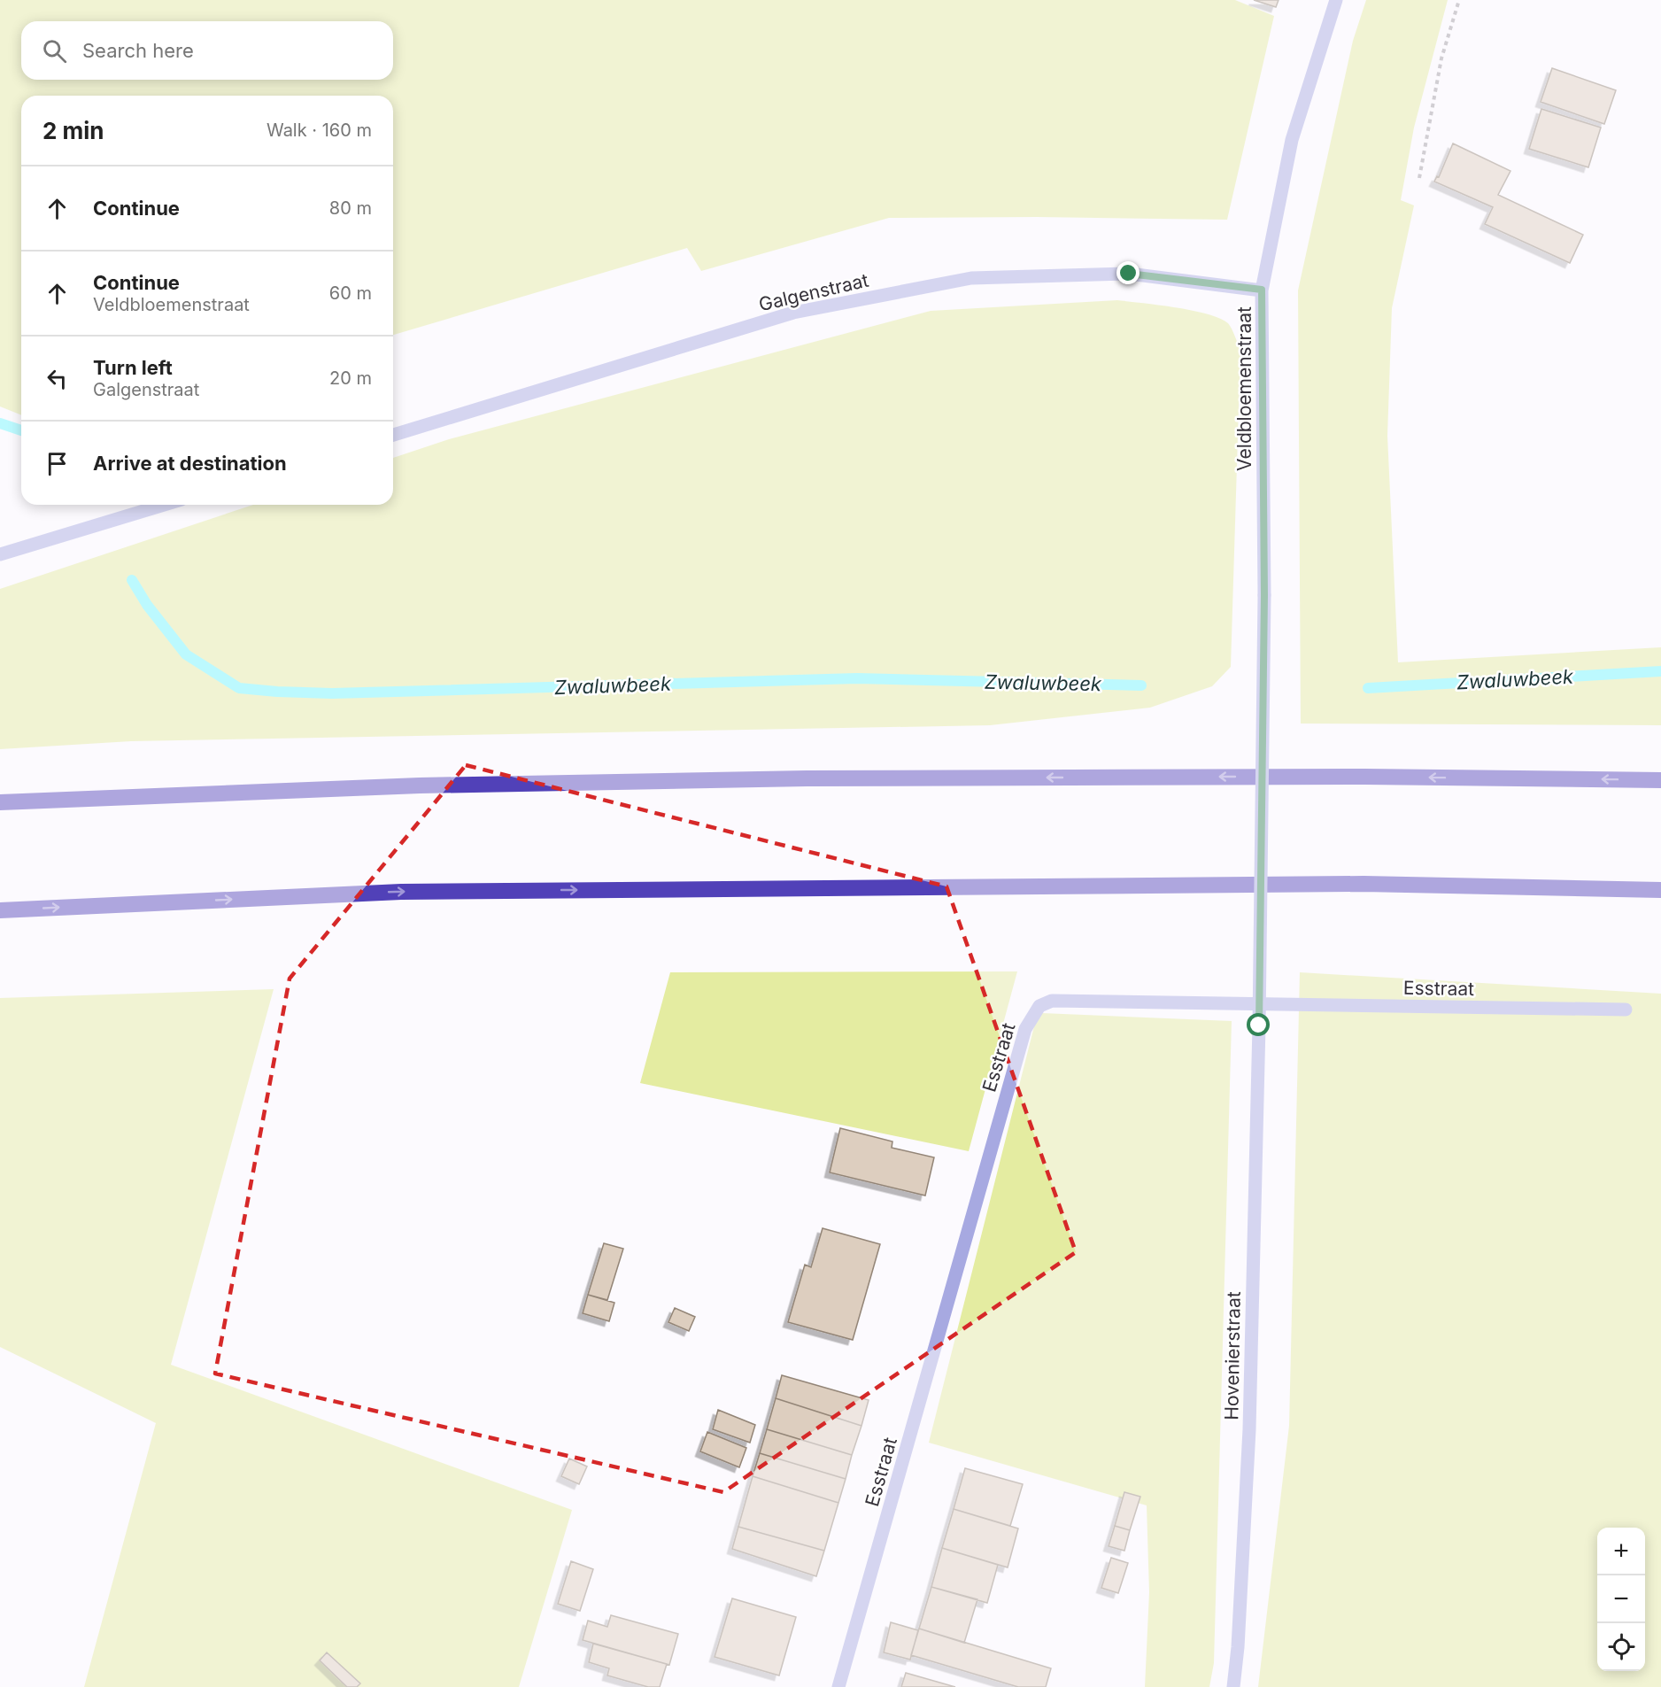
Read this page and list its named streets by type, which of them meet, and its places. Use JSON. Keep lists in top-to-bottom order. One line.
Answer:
{"streets":{"street":["Galgenstraat","Veldbloemenstraat","Esstraat","Hovenierstraat"]},"crossings":[["Galgenstraat","Veldbloemenstraat"],["Veldbloemenstraat","Hovenierstraat"]],"water":["Zwaluwbeek"],"page":{"search":"Search here","heading":["2 min","Walk · 160 m"],"list":[["Continue","80 m"],["Continue","Veldbloemenstraat","60 m"],["Turn left","Galgenstraat","20 m"],"Arrive at destination"],"map_buttons":["+","−"]}}
